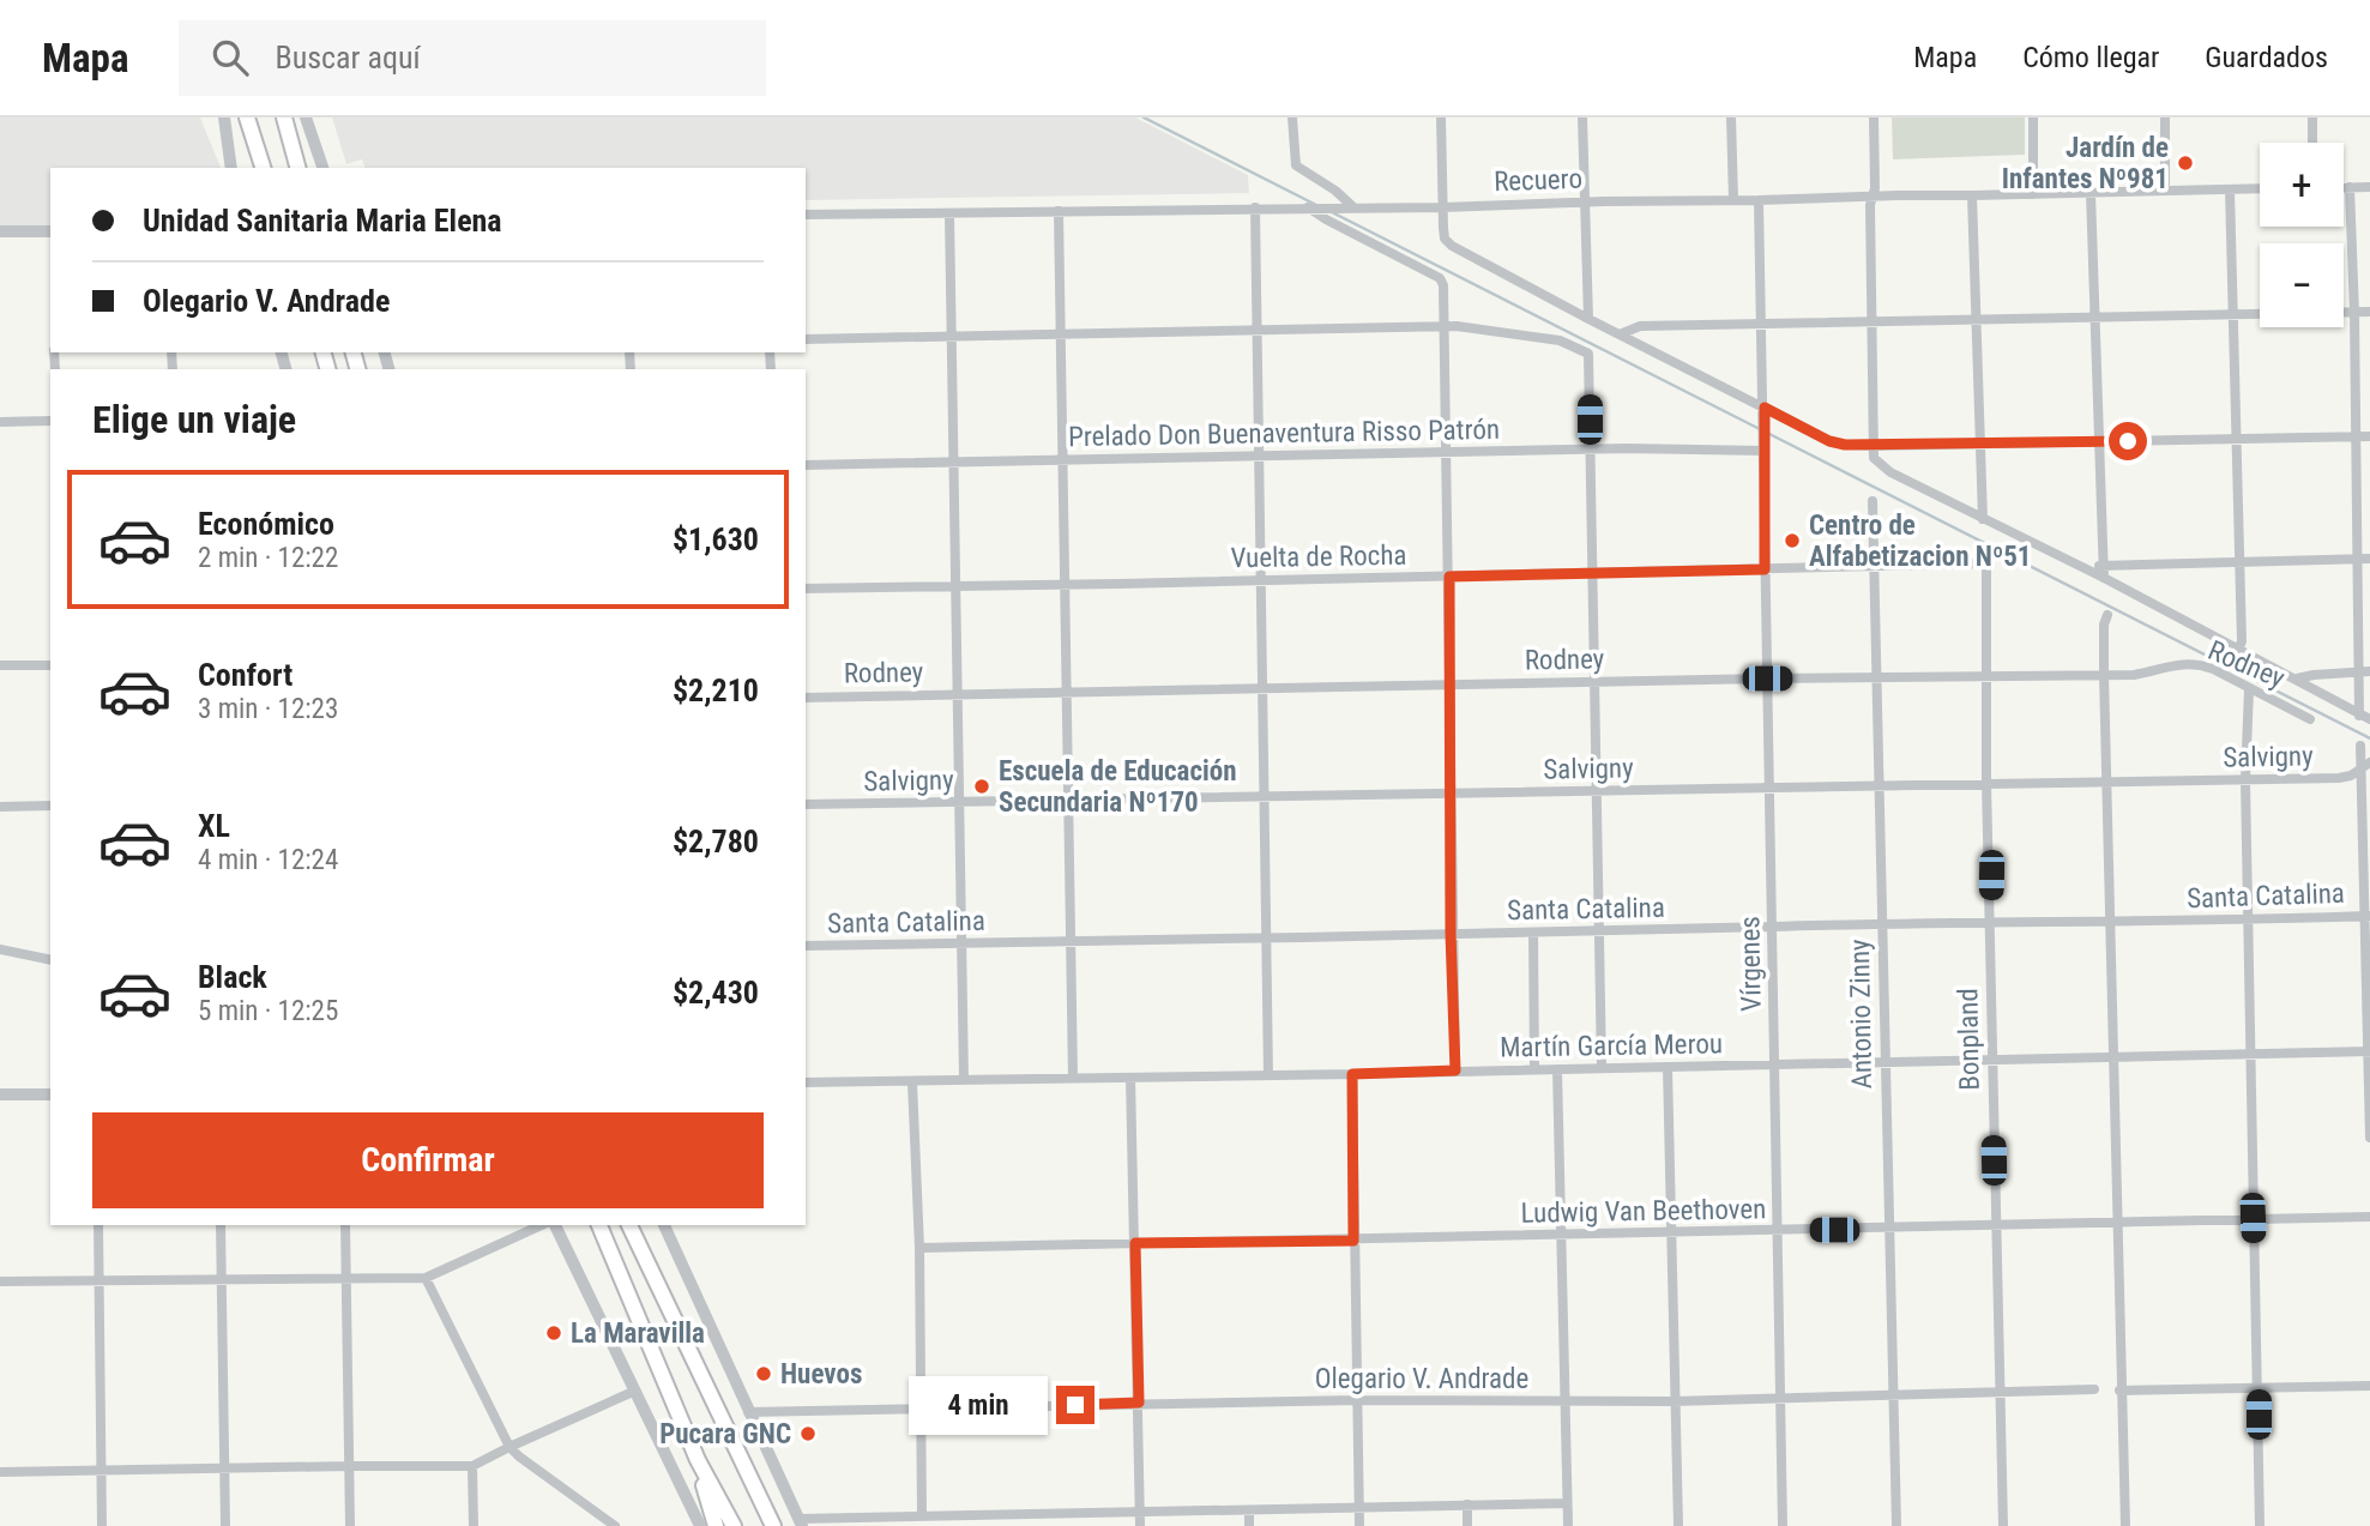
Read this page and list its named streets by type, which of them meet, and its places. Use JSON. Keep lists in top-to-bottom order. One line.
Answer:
{"streets":{"street":["Recuero","Prelado Don Buenaventura Risso Patrón","Vuelta de Rocha","Rodney","Salvigny","Santa Catalina","Vírgenes","Antonio Zinny","Bonpland","Martín García Merou","Ludwig Van Beethoven","Olegario V. Andrade"]},"crossings":[["Prelado Don Buenaventura Risso Patrón","Vírgenes"],["Vuelta de Rocha","Vírgenes"],["Vuelta de Rocha","Antonio Zinny"],["Vuelta de Rocha","Bonpland"],["Rodney","Vírgenes"],["Rodney","Antonio Zinny"],["Rodney","Bonpland"],["Salvigny","Vírgenes"],["Salvigny","Antonio Zinny"],["Salvigny","Bonpland"],["Santa Catalina","Vírgenes"],["Santa Catalina","Antonio Zinny"],["Santa Catalina","Bonpland"],["Vírgenes","Martín García Merou"],["Vírgenes","Ludwig Van Beethoven"],["Vírgenes","Olegario V. Andrade"],["Antonio Zinny","Martín García Merou"],["Antonio Zinny","Ludwig Van Beethoven"],["Antonio Zinny","Olegario V. Andrade"],["Bonpland","Martín García Merou"],["Bonpland","Ludwig Van Beethoven"],["Bonpland","Olegario V. Andrade"]],"places":["Jardín de Infantes Nº981","Centro de Alfabetizacion Nº51","Escuela de Educación Secundaria Nº170","La Maravilla","Huevos","Pucara GNC"],"page":{"header":"Mapa","search":"Buscar aquí","nav":["Mapa","Cómo llegar","Guardados"],"map_buttons":["+","−"],"banner":["Unidad Sanitaria Maria Elena","Olegario V. Andrade"],"heading":"Elige un viaje","list":[{"name":"Económico","note":"2 min · 12:22","value":"$1,630"},{"name":"Confort","note":"3 min · 12:23","value":"$2,210"},{"name":"XL","note":"4 min · 12:24","value":"$2,780"},{"name":"Black","note":"5 min · 12:25","value":"$2,430"}],"buttons":"Confirmar","bubble":"4 min"}}
